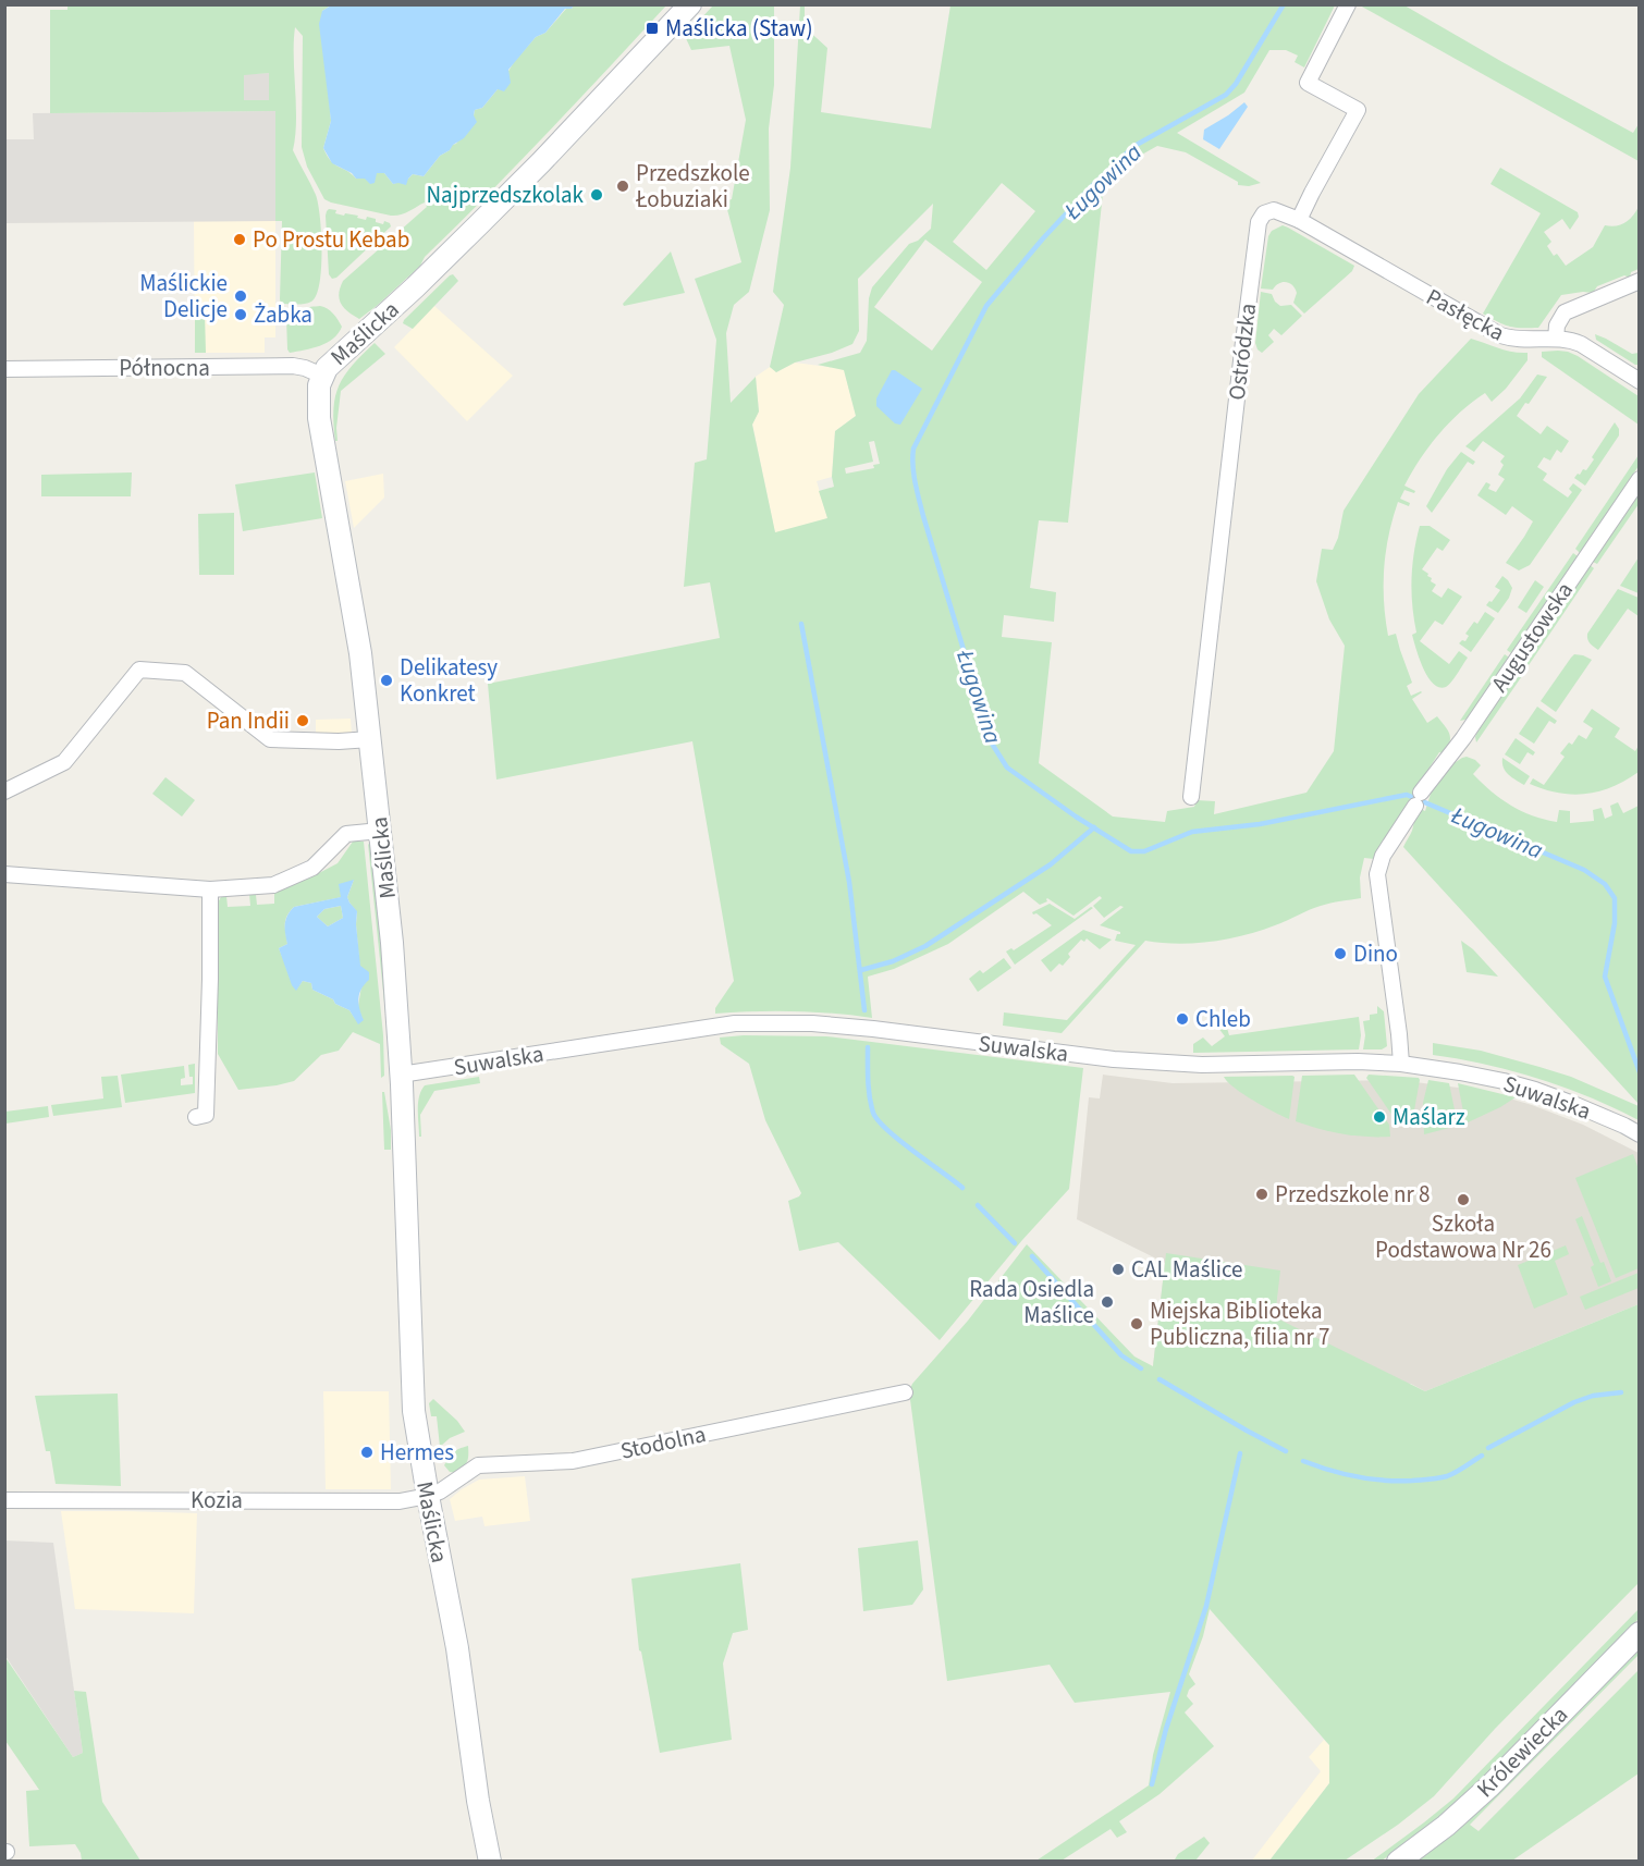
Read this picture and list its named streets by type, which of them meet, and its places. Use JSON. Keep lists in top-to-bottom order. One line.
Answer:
{"streets":{"street":["Pasłęcka","Maślicka","Ostródzka","Północna","Augustowska","Suwalska","Stodolna","Kozia","Królewiecka"]},"crossings":[["Pasłęcka","Ostródzka"],["Maślicka","Północna"],["Maślicka","Suwalska"],["Maślicka","Stodolna"],["Maślicka","Kozia"],["Augustowska","Suwalska"],["Stodolna","Kozia"]],"water":["Ługowina"],"places":{"transit":["Maślicka (Staw)"],"other":["Przedszkole Łobuziaki","Najprzedszkolak","Po Prostu Kebab","Maślickie Delicje","Żabka","Delikatesy Konkret","Pan Indii","Dino","Chleb","Maślarz","Przedszkole nr 8","Szkoła Podstawowa Nr 26","CAL Maślice","Rada Osiedla Maślice","Miejska Biblioteka Publiczna, filia nr 7","Hermes"]}}
